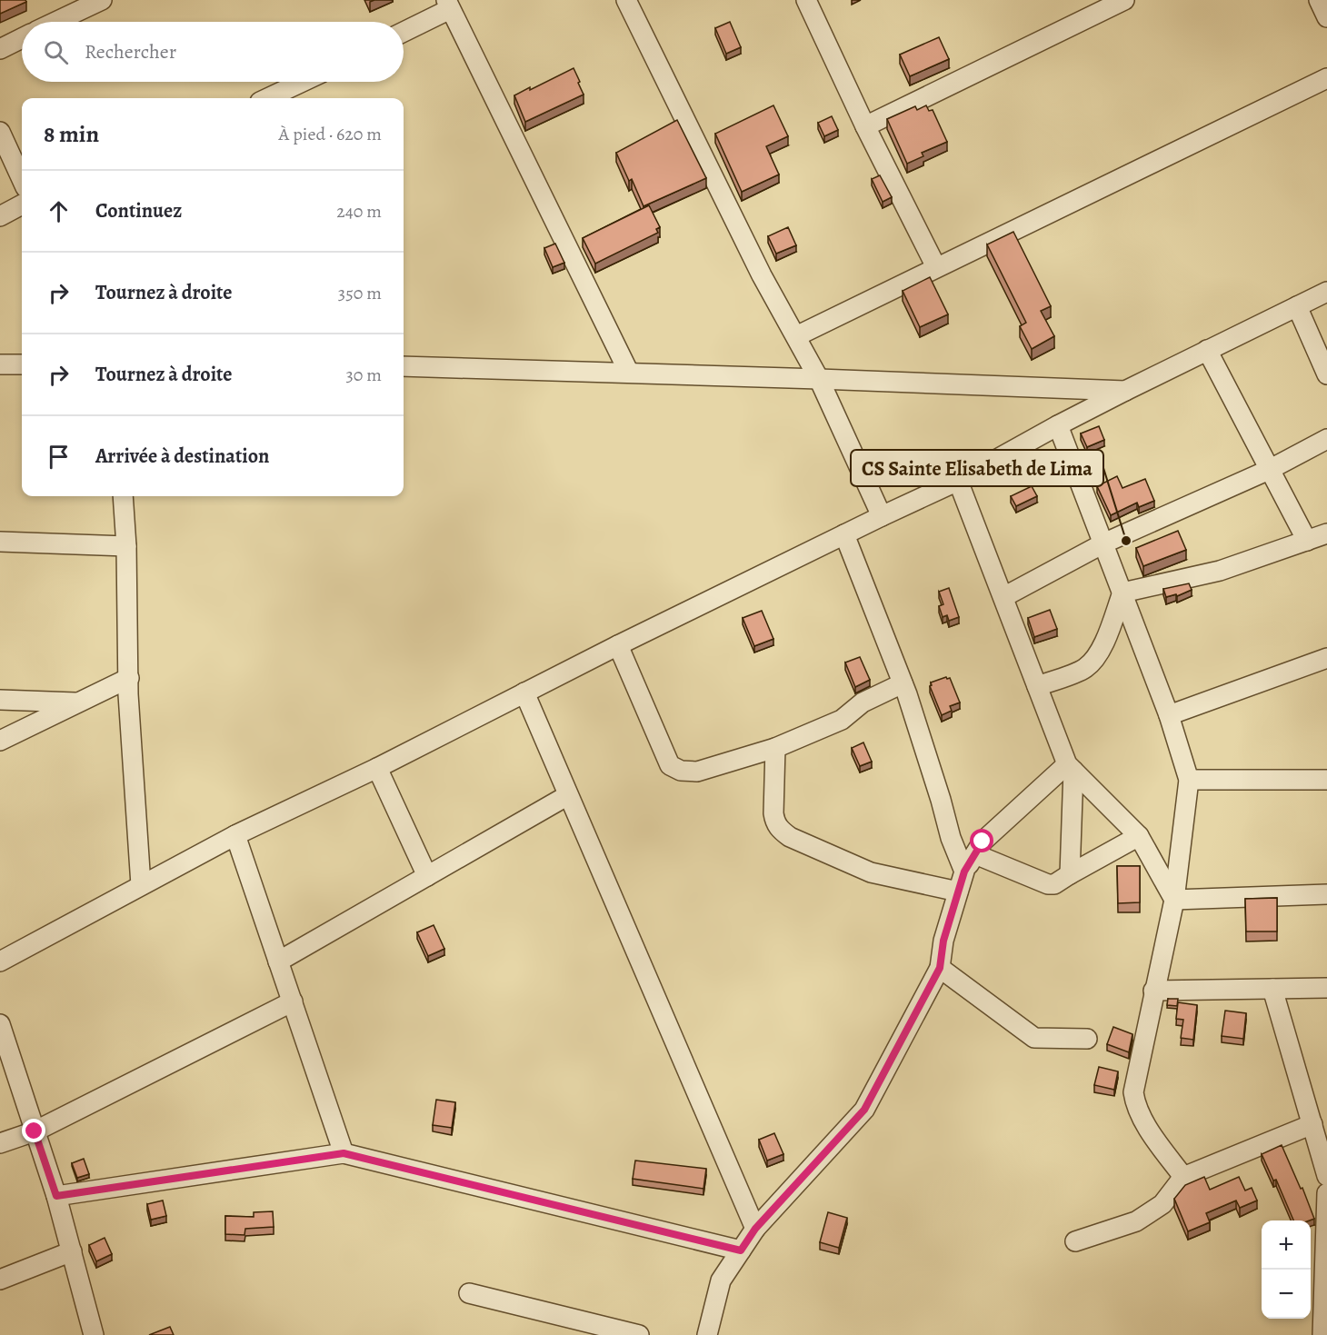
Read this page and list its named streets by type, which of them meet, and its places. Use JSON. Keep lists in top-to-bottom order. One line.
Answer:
{"places":["CS Sainte Elisabeth de Lima"],"page":{"search":"Rechercher","heading":["8 min","À pied · 620 m"],"list":[["Continuez","240 m"],["Tournez à droite","350 m"],["Tournez à droite","30 m"],"Arrivée à destination"],"map_buttons":["+","−"]}}
